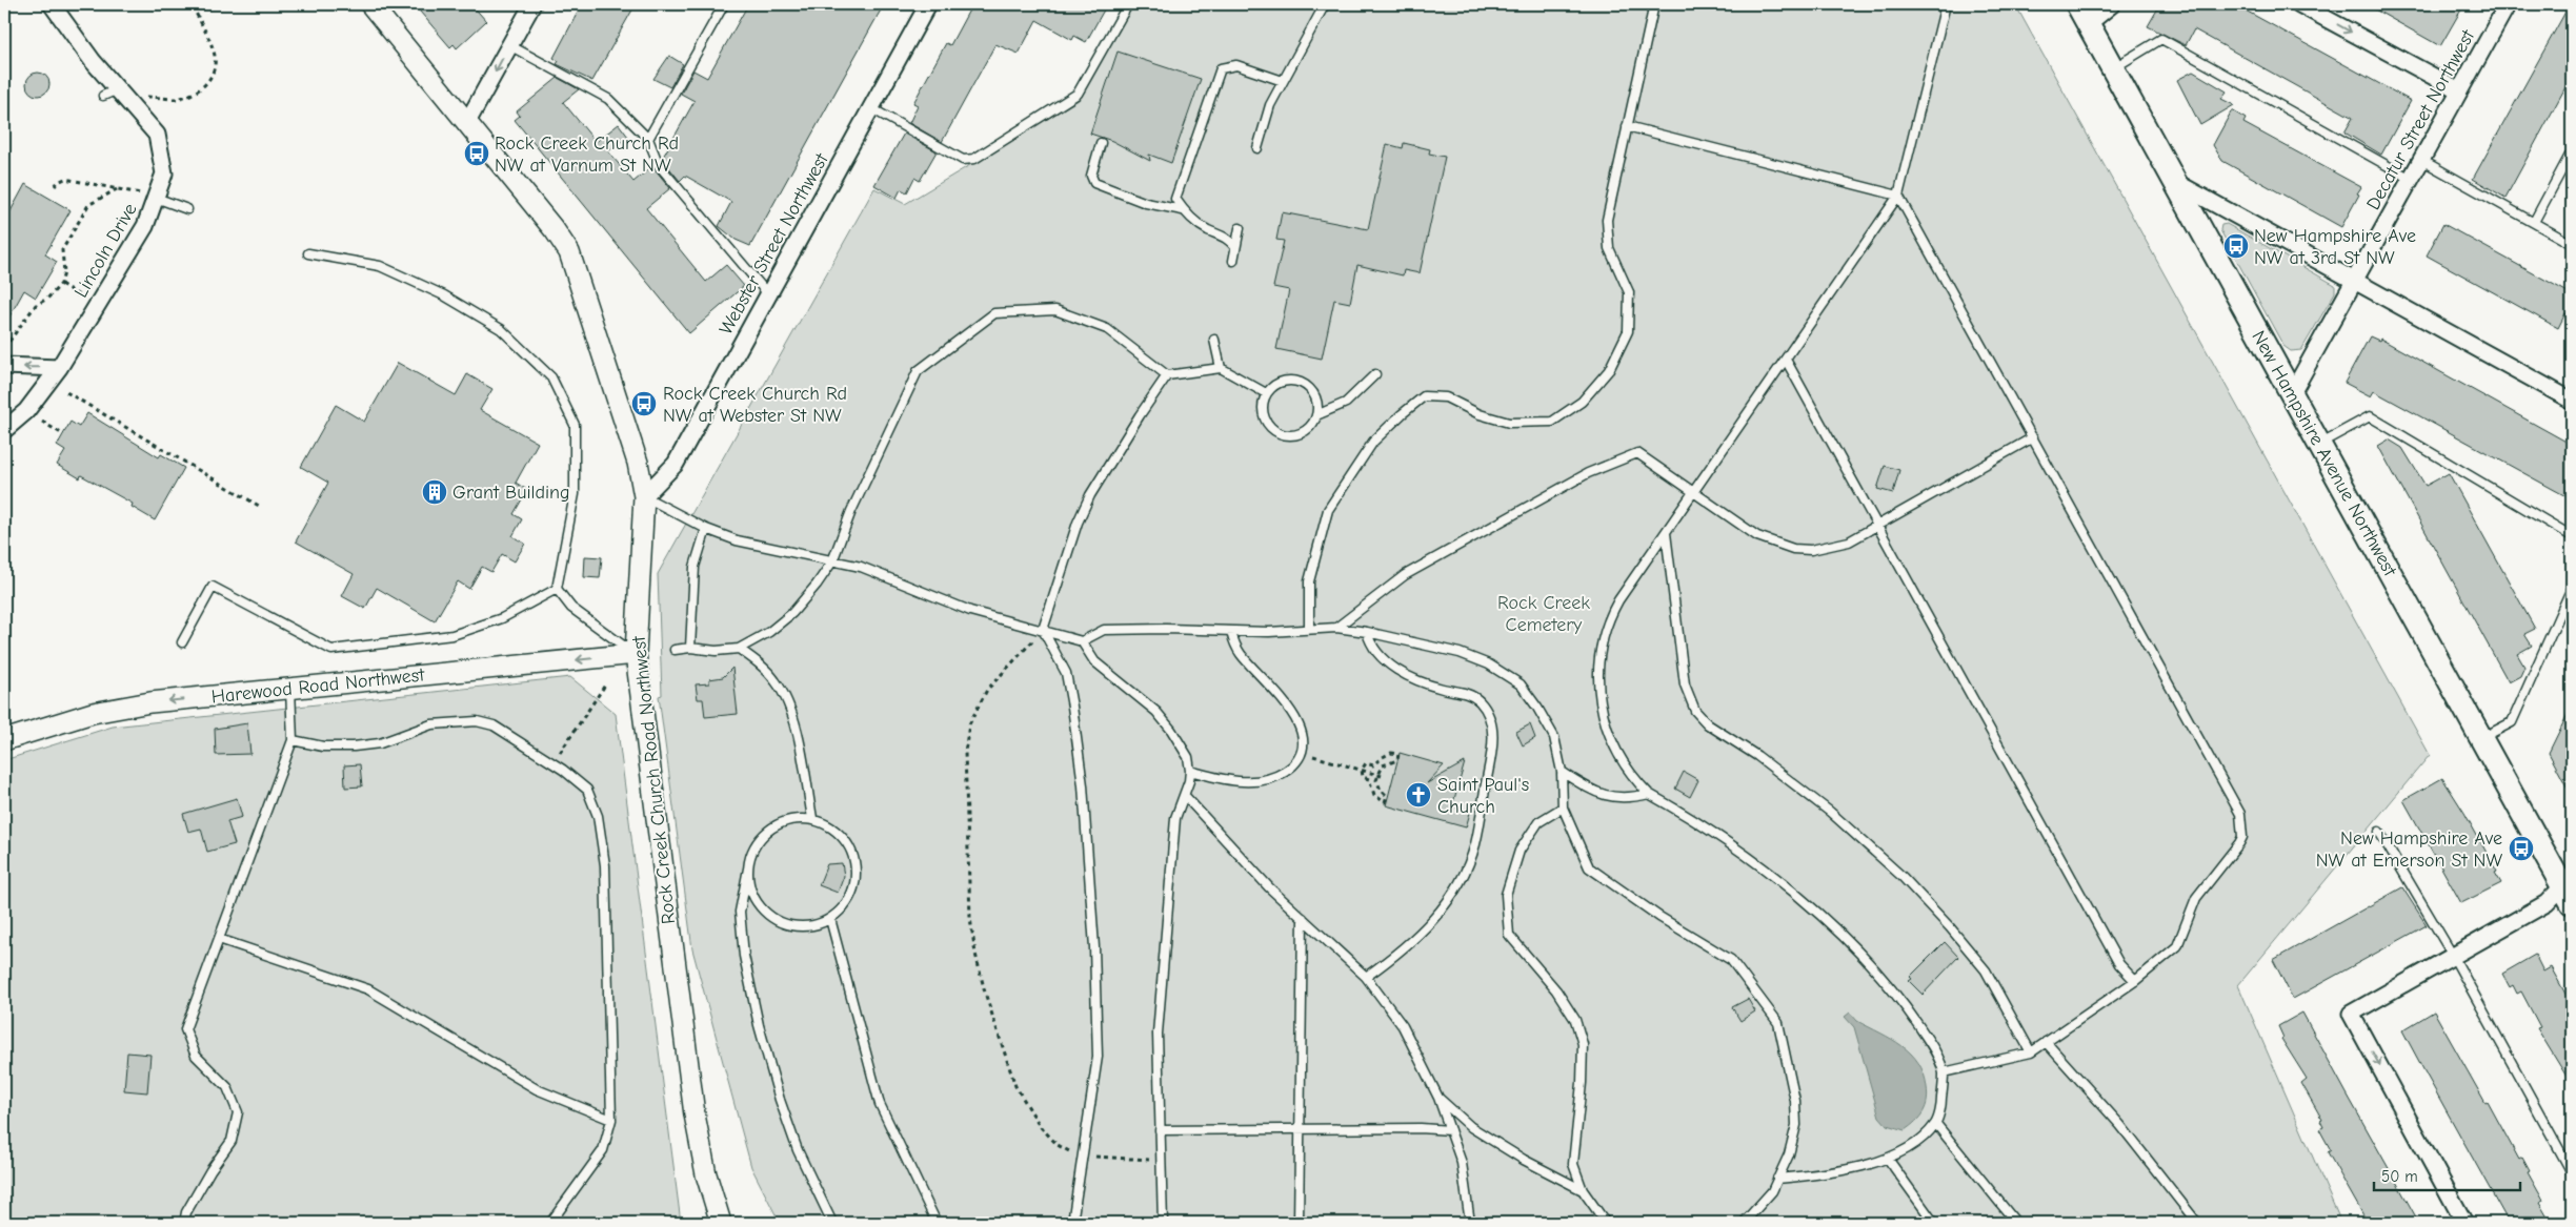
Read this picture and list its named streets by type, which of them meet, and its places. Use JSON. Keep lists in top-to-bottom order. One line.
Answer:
{"streets":{"main road":["New Hampshire Avenue Northwest"],"street":["Decatur Street Northwest","Webster Street Northwest","Lincoln Drive","Harewood Road Northwest","Rock Creek Church Road Northwest"]},"crossings":[["Decatur Street Northwest","New Hampshire Avenue Northwest"],["Webster Street Northwest","Rock Creek Church Road Northwest"],["Harewood Road Northwest","Rock Creek Church Road Northwest"]],"one_way":["Harewood Road Northwest"],"parks":["Rock Creek Cemetery"],"places":{"bus stop":["Rock Creek Church Rd NW at Varnum St NW","New Hampshire Ave NW at 3rd St NW","Rock Creek Church Rd NW at Webster St NW","New Hampshire Ave NW at Emerson St NW"],"building":["Grant Building"],"church":["Saint Paul's Church"]},"scale_bar":"50 m"}
